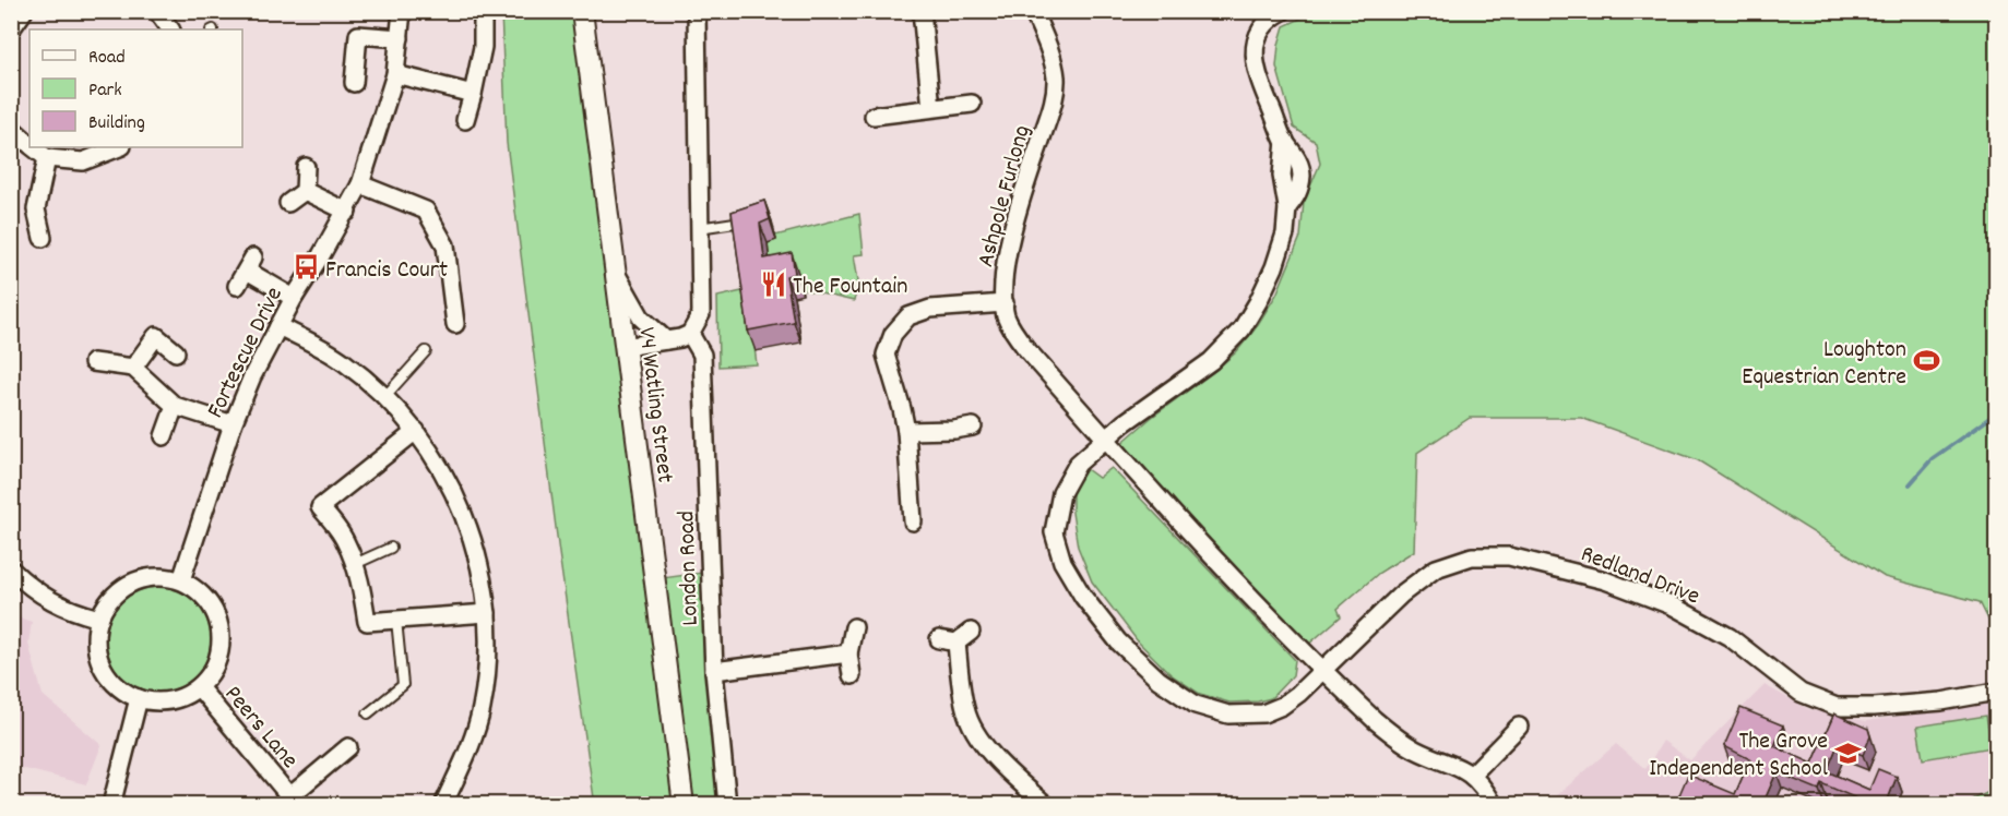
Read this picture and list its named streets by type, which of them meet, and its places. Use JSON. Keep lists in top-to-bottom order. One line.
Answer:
{"streets":{"street":["Ashpole Furlong","Fortescue Drive","V4 Watling Street","London Road","Redland Drive","Peers Lane"]},"crossings":[["Ashpole Furlong","Redland Drive"],["Fortescue Drive","Peers Lane"]],"places":{"bus stop":["Francis Court"],"restaurant":["The Fountain"],"sports":["Loughton Equestrian Centre"],"school or university":["The Grove Independent School"]},"legend":["Road","Park","Building"]}
